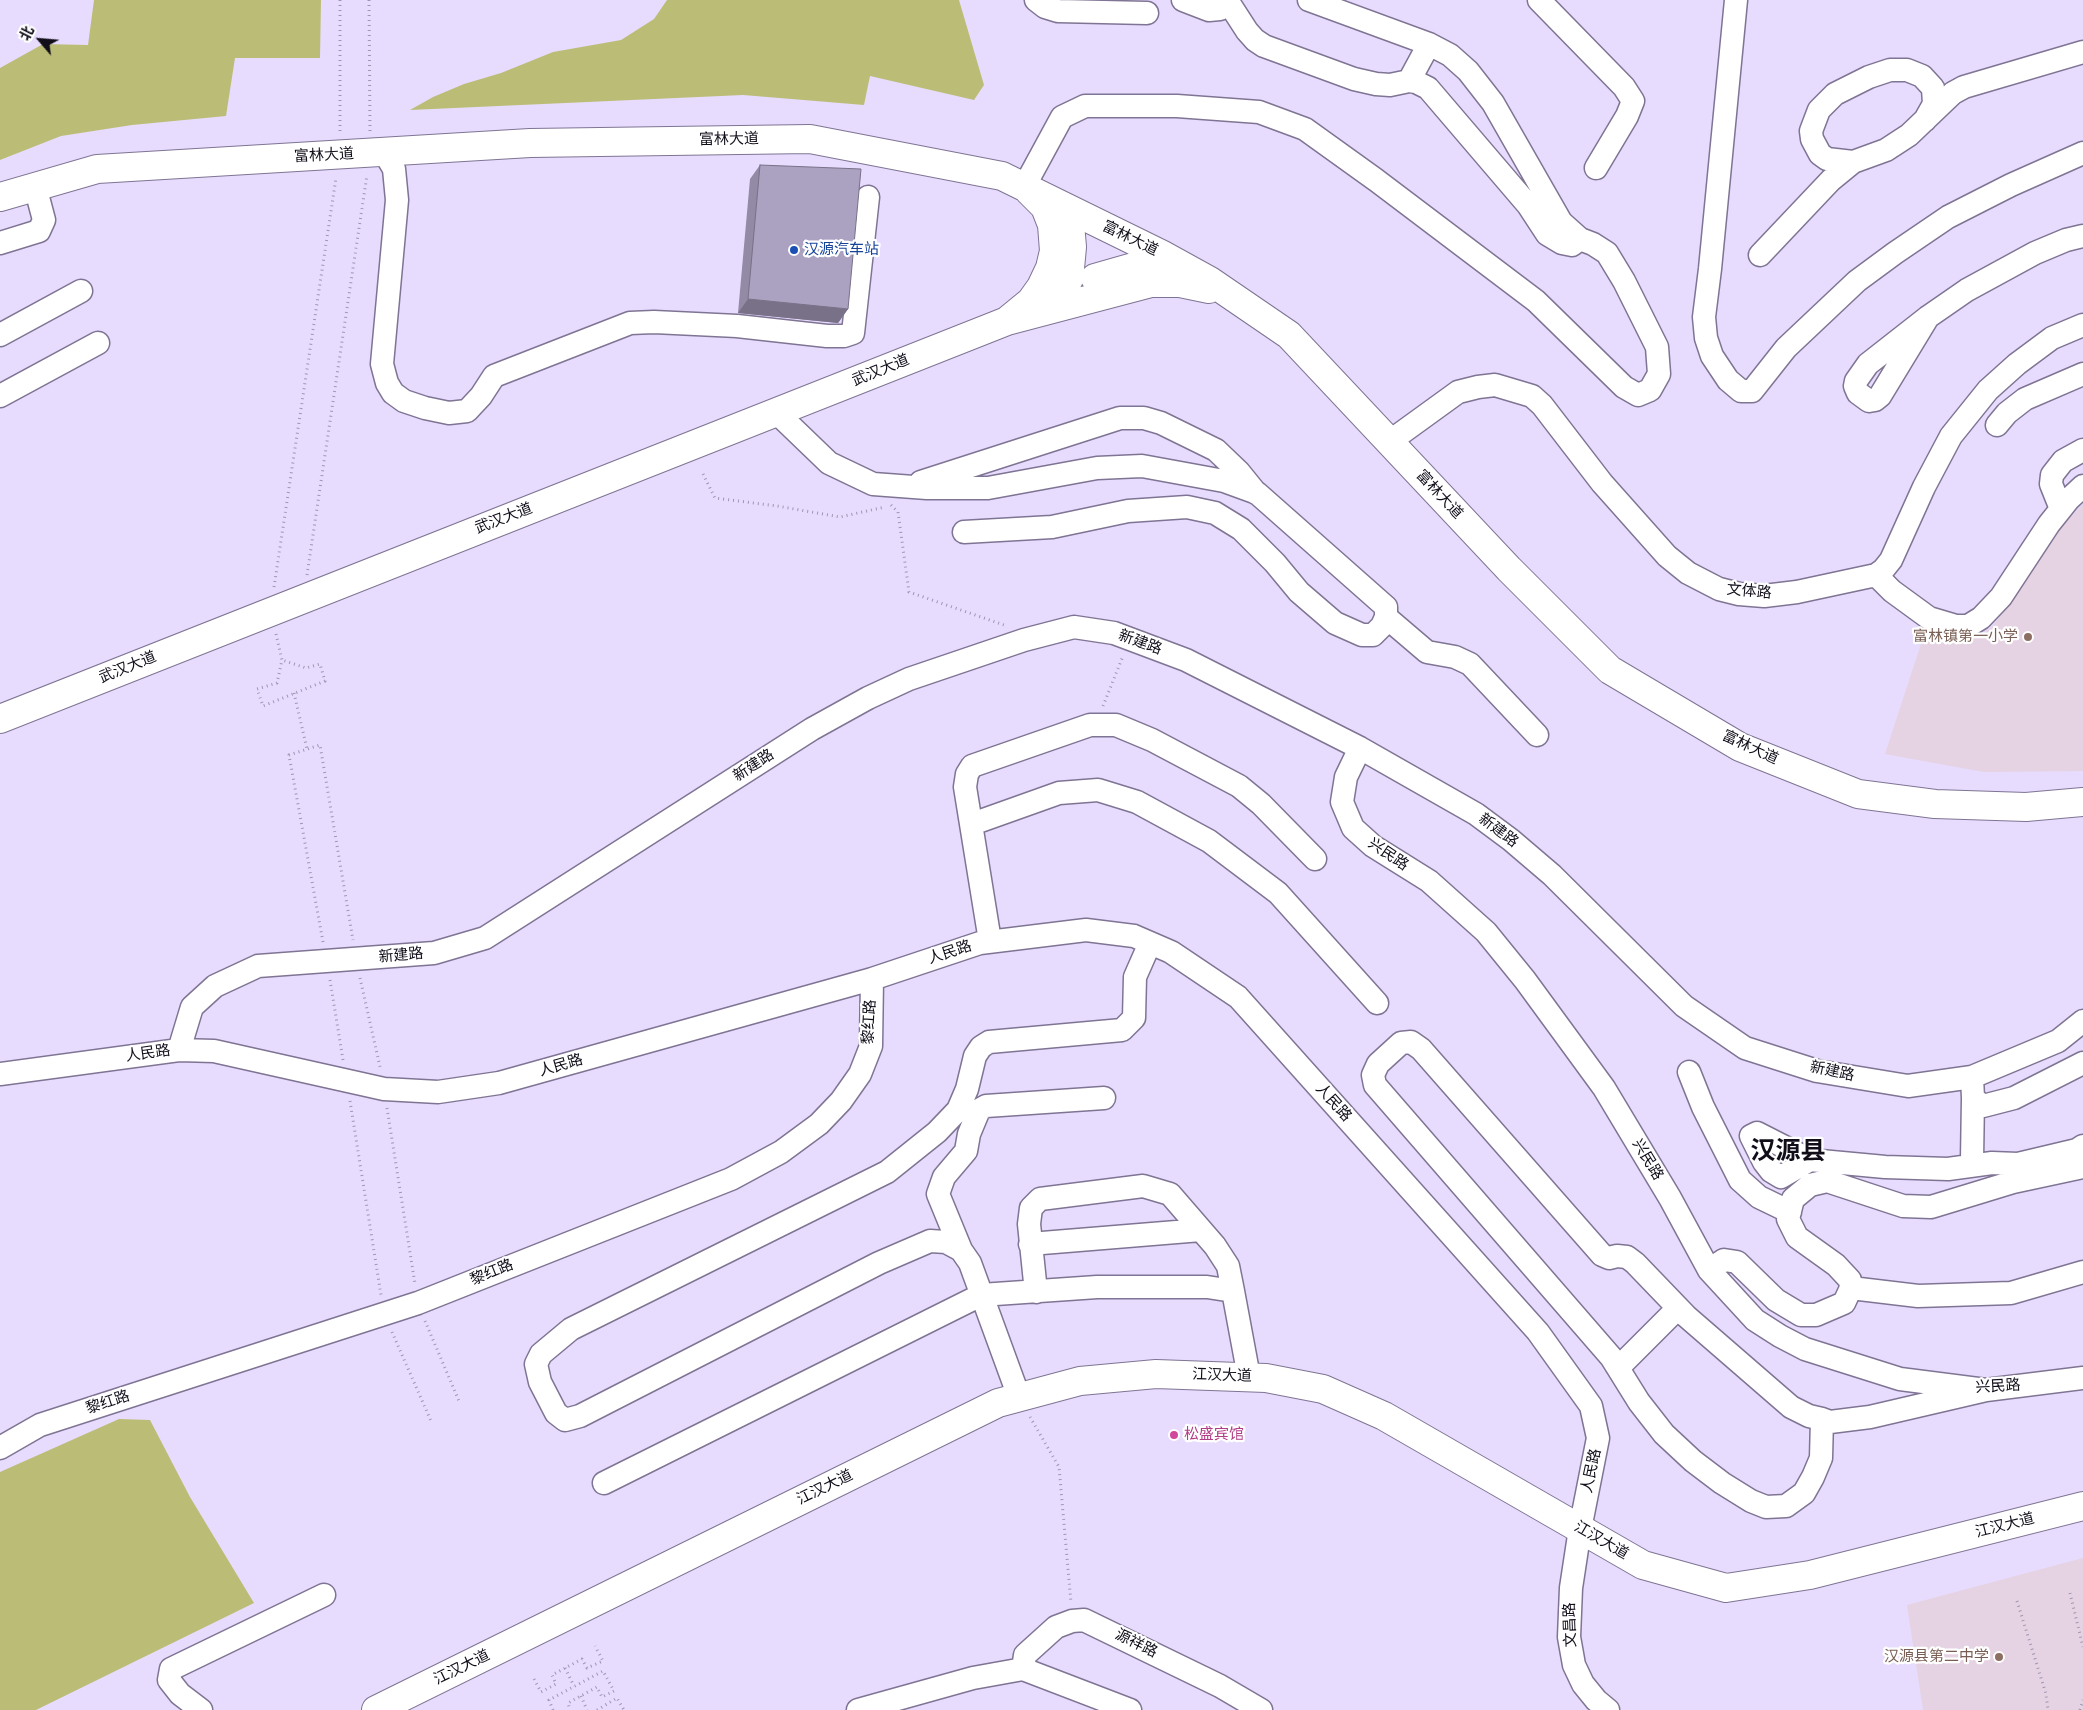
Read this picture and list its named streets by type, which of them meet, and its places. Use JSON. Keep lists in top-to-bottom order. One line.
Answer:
{"streets":{"main road":["富林大道","武汉大道","江汉大道"],"street":["文体路","新建路","兴民路","人民路","黎红路","文昌路","源祥路"]},"crossings":[["富林大道","文体路"],["新建路","兴民路"],["新建路","人民路"],["人民路","黎红路"],["人民路","江汉大道"],["人民路","文昌路"],["江汉大道","文昌路"]],"districts":["汉源县"],"places":["汉源汽车站","富林镇第一小学","松盛宾馆","汉源县第二中学"],"north":"top left"}
